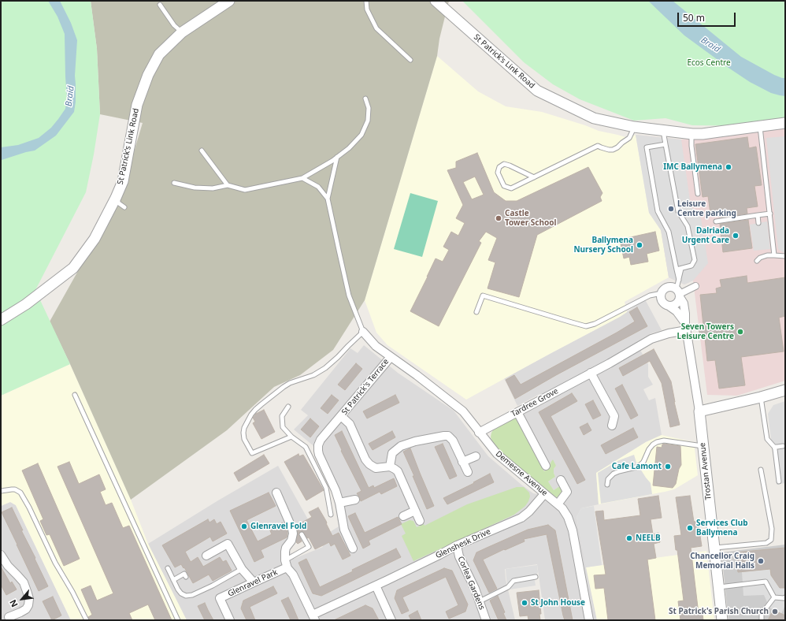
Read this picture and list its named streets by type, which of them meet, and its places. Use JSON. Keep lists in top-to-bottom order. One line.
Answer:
{"streets":{"street":["St Patrick’s Link Road","St Patrick's Terrace","Tardree Grove","Trostan Avenue","Demesne Avenue","Glenshesk Drive","Glenravel Park","Corlea Gardens"]},"crossings":[["St Patrick's Terrace","Demesne Avenue"],["Tardree Grove","Trostan Avenue"],["Tardree Grove","Demesne Avenue"],["Demesne Avenue","Glenshesk Drive"],["Glenshesk Drive","Glenravel Park"],["Glenshesk Drive","Corlea Gardens"]],"water":["Braid"],"parks":["Ecos Centre"],"places":["IMC Ballymena","Leisure Centre parking","Castle Tower School","Dalriada Urgent Care","Ballymena Nursery School","Seven Towers Leisure Centre","Cafe Lamont","Glenravel Fold","Services Club Ballymena","NEELB","Chancellor Craig Memorial Halls","St John House","St Patrick's Parish Church"],"scale_bar":"50 m","north":"bottom left"}
